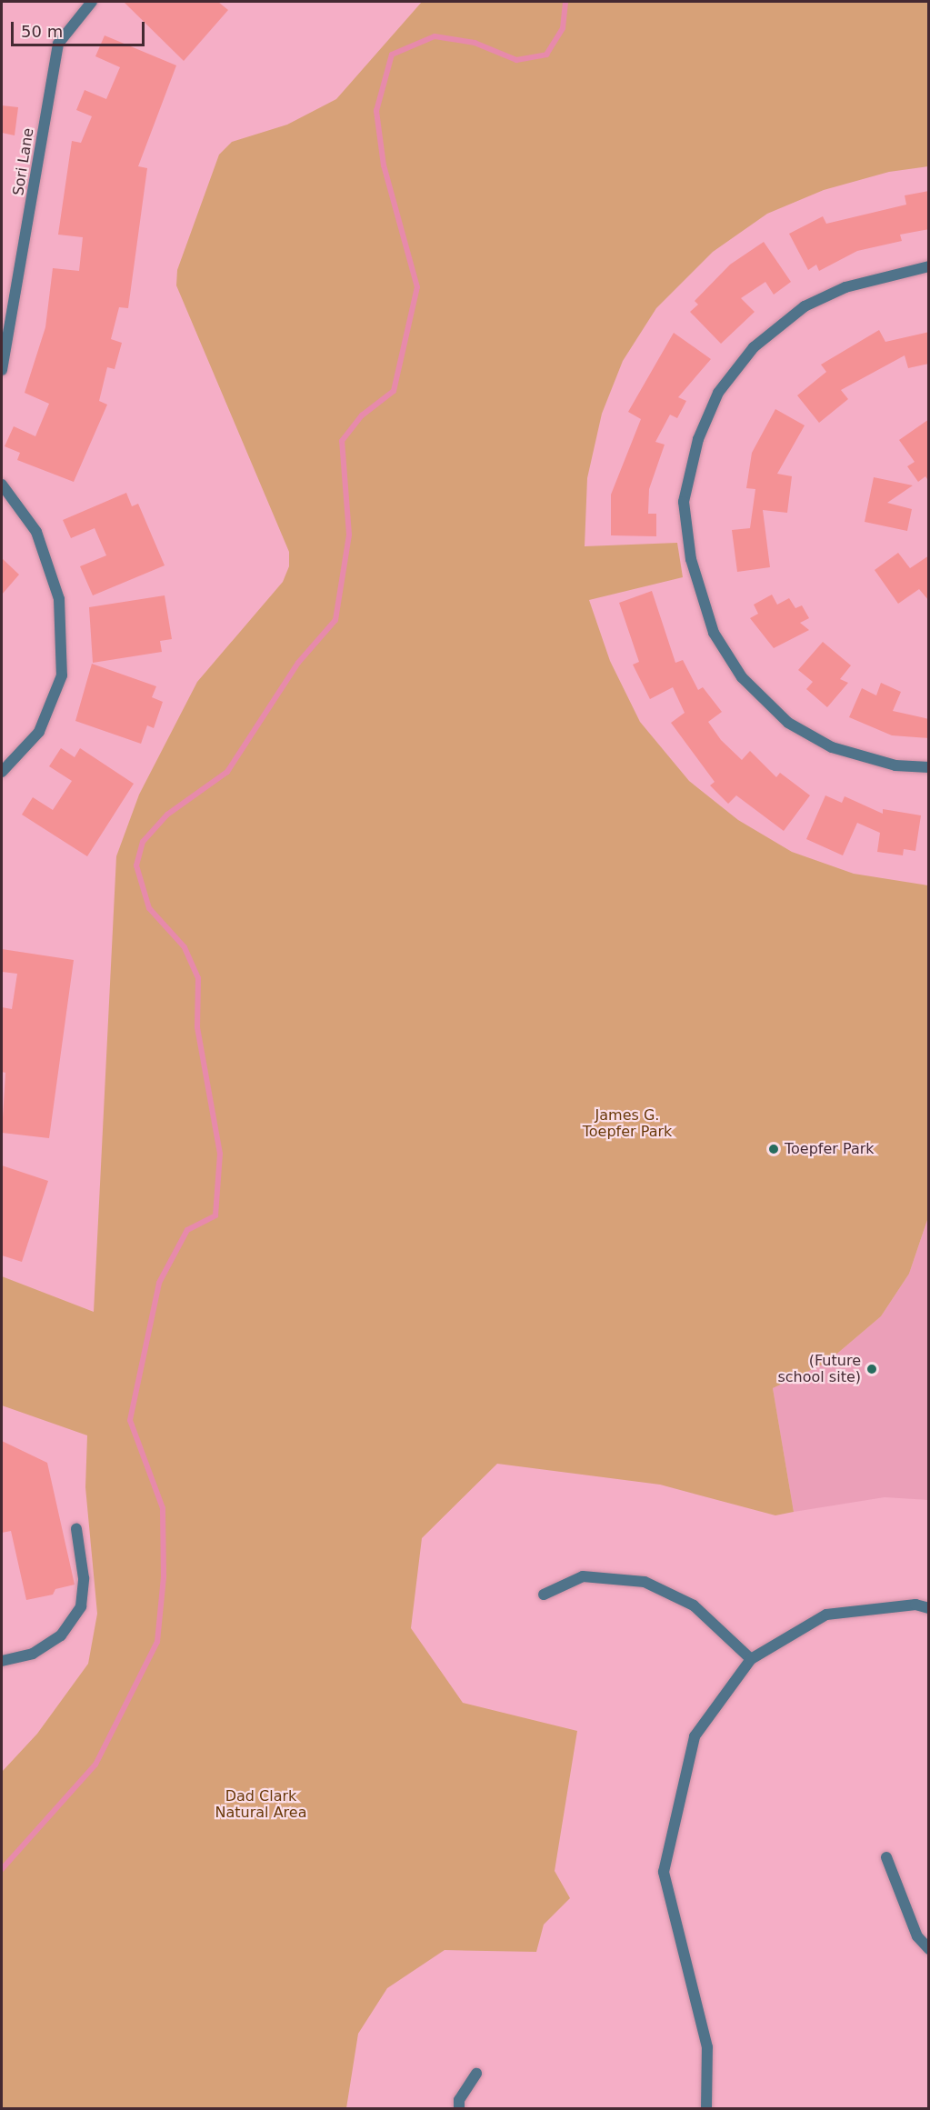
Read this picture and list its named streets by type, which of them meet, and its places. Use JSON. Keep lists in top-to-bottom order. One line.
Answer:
{"streets":{"street":["Sori Lane"]},"parks":["James G. Toepfer Park","Dad Clark Natural Area"],"places":["Toepfer Park","(Future school site)"],"scale_bar":"50 m"}
